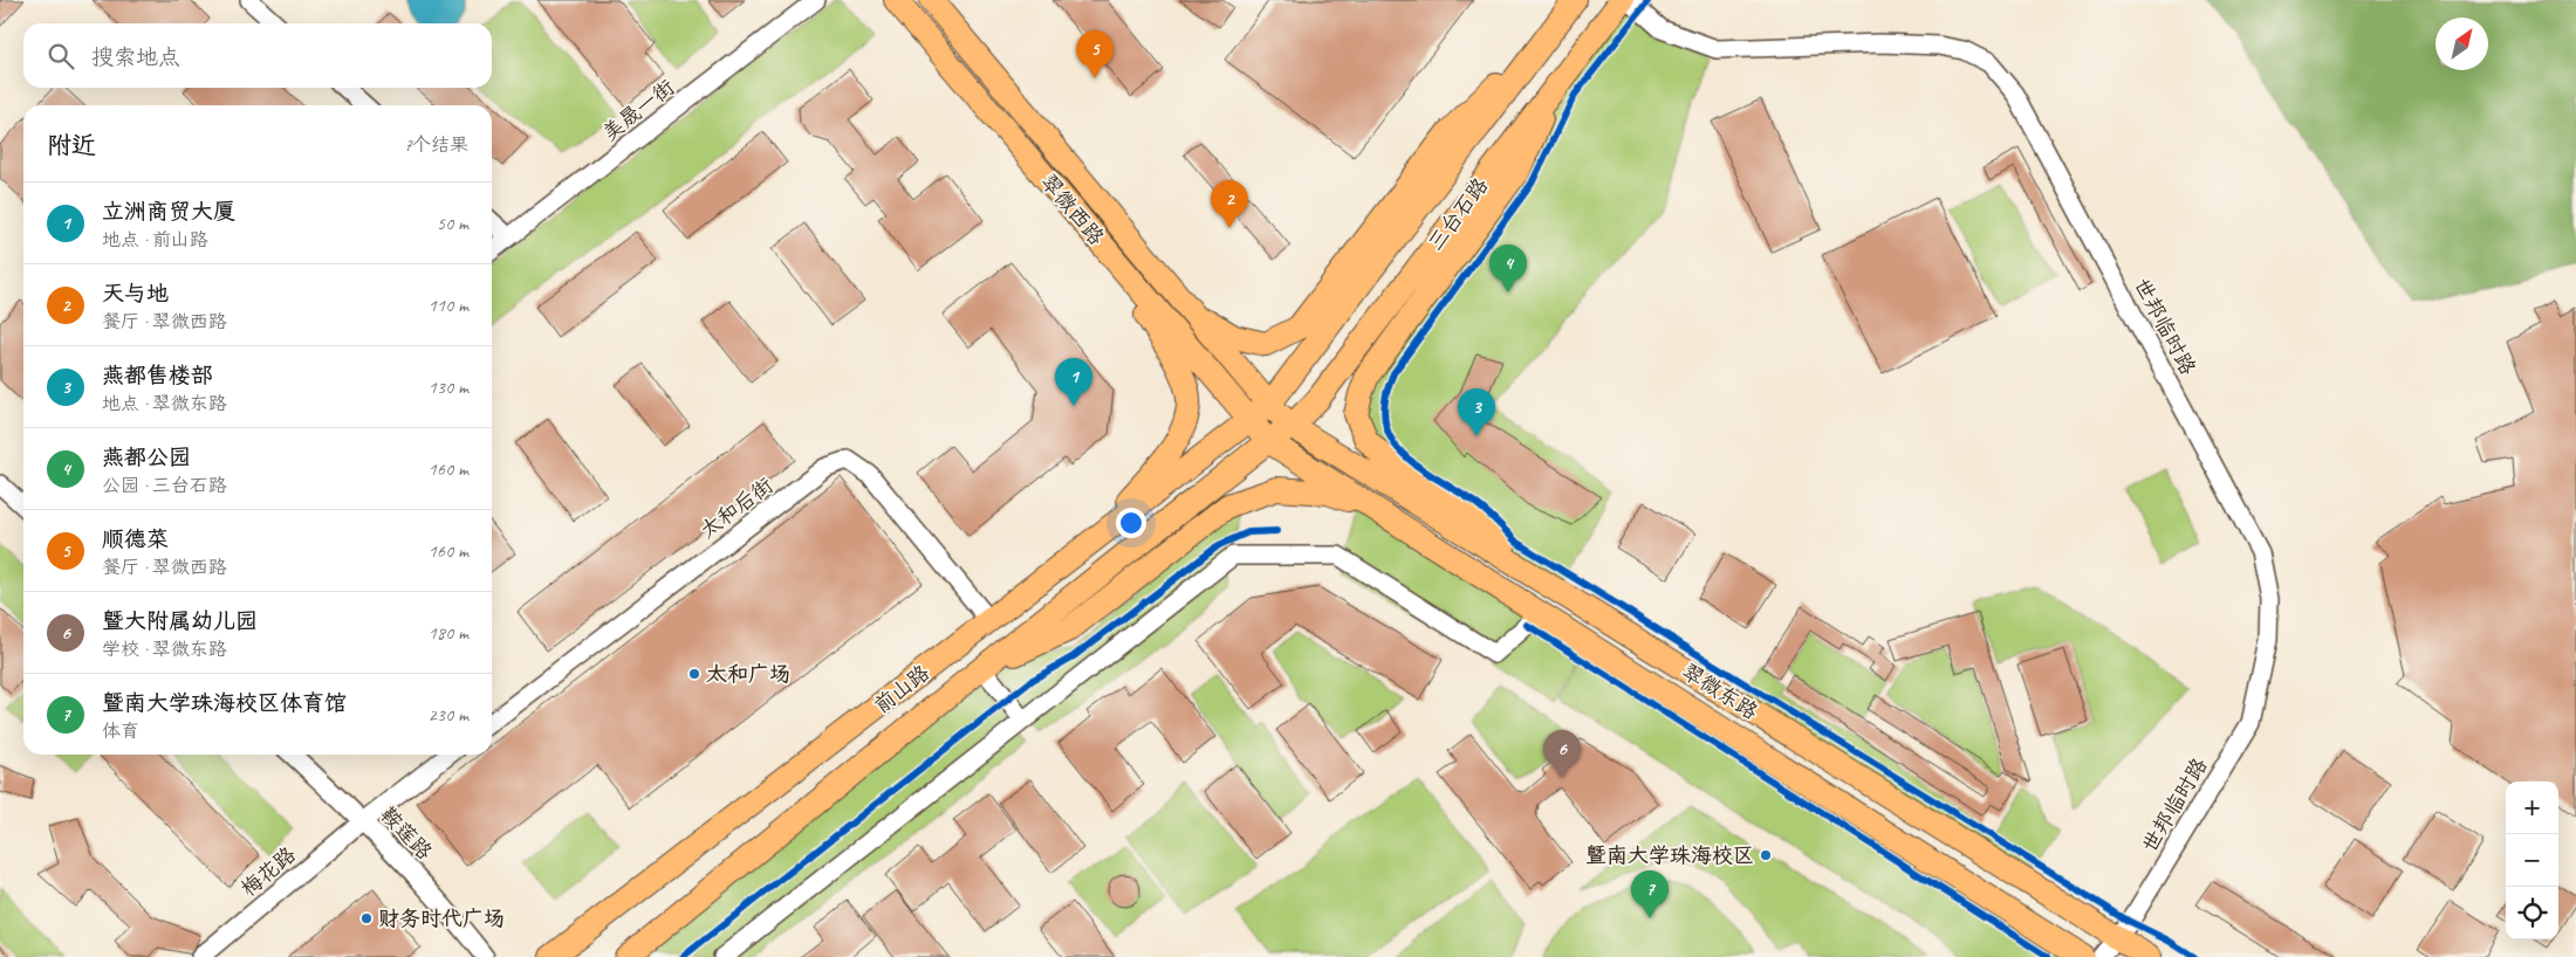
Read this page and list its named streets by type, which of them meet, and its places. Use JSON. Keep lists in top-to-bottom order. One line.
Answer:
{"streets":{"main road":["翠微西路","三台石路","前山路","翠微东路"],"street":["美晟一街","世邦临时路","太和后街","鞍莲路","梅花路"]},"crossings":[["翠微西路","三台石路"],["翠微西路","前山路"],["翠微西路","翠微东路"],["三台石路","前山路"],["三台石路","翠微东路"],["世邦临时路","翠微东路"],["太和后街","前山路"],["前山路","翠微东路"],["鞍莲路","梅花路"]],"places":["太和广场","暨南大学珠海校区","财务时代广场"],"north":"top right","page":{"search":"搜索地点","pins":["5","2","4","1","3","6","7"],"heading":["附近","7个结果"],"list":[{"mark":"1","name":"立洲商贸大厦","note":"地点 · 前山路","value":"50 m"},{"mark":"2","name":"天与地","note":"餐厅 · 翠微西路","value":"110 m"},{"mark":"3","name":"燕都售楼部","note":"地点 · 翠微东路","value":"130 m"},{"mark":"4","name":"燕都公园","note":"公园 · 三台石路","value":"160 m"},{"mark":"5","name":"顺德菜","note":"餐厅 · 翠微西路","value":"160 m"},{"mark":"6","name":"暨大附属幼儿园","note":"学校 · 翠微东路","value":"180 m"},{"mark":"7","name":"暨南大学珠海校区体育馆","note":"体育","value":"230 m"}],"map_buttons":["+","−"]}}
